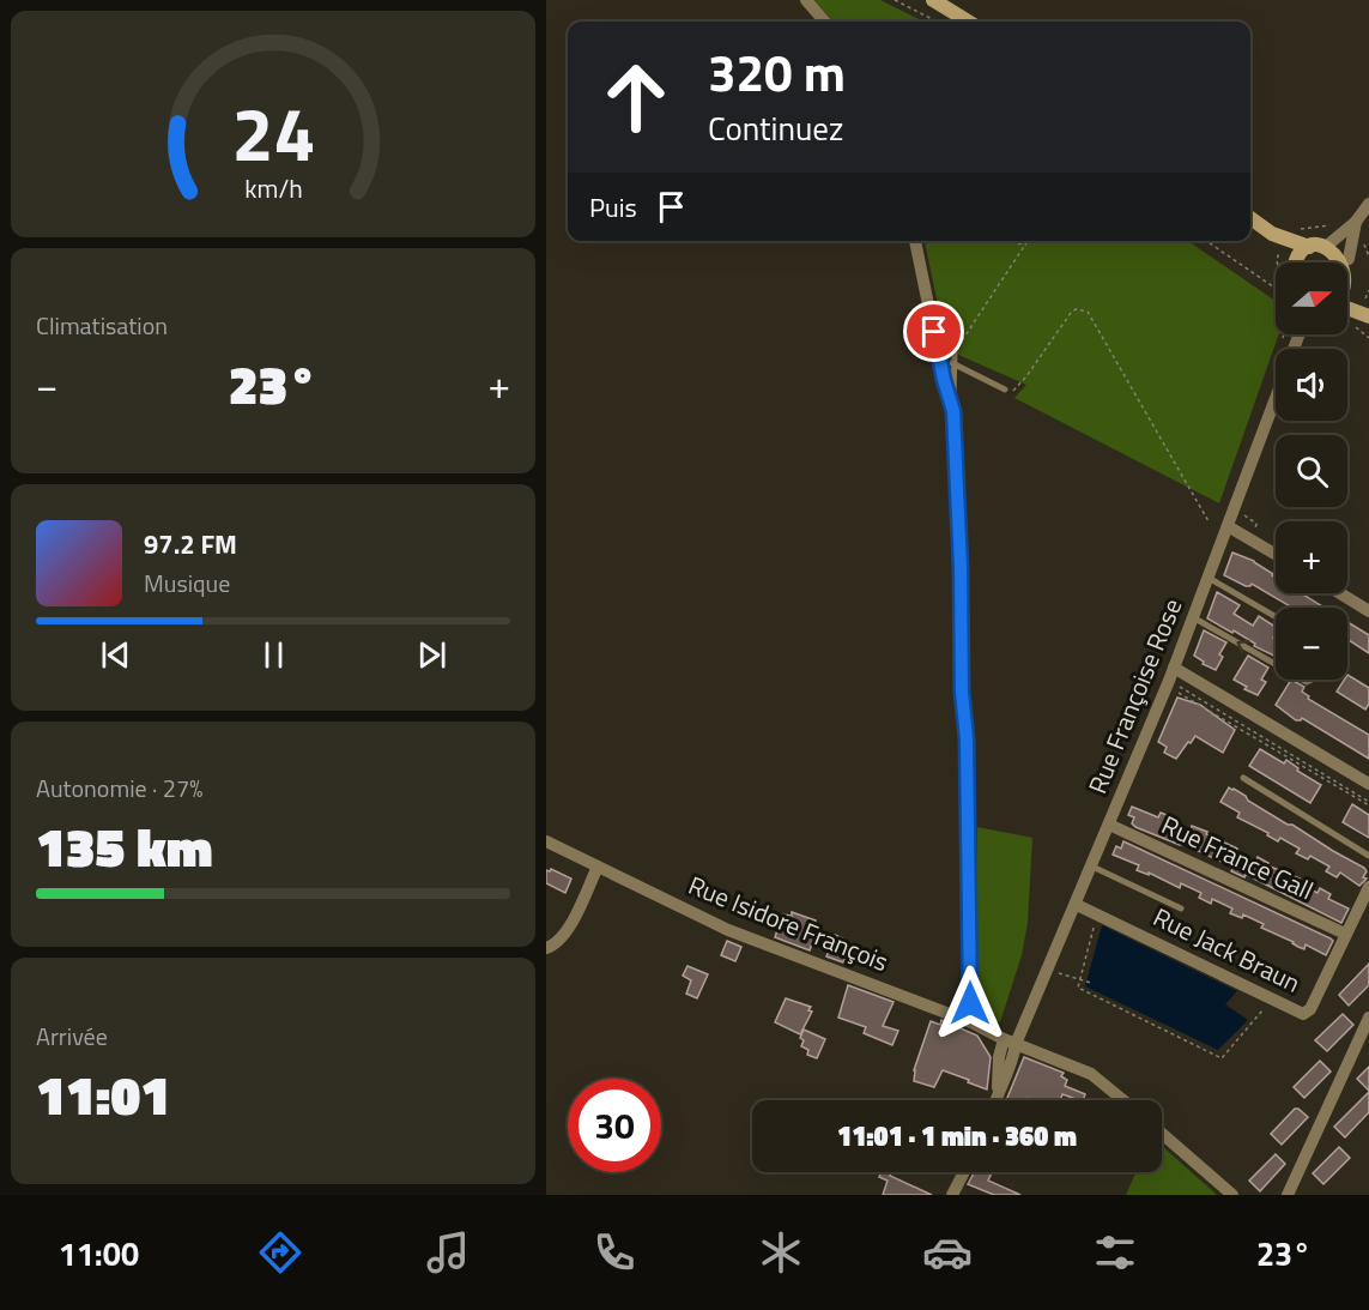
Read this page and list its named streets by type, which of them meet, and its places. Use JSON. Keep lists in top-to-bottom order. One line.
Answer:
{"streets":{"street":["Rue Françoise Rose","Rue France Gall","Rue Isidore François","Rue Jack Braun"]},"crossings":[["Rue Françoise Rose","Rue France Gall"],["Rue Françoise Rose","Rue Isidore François"],["Rue Françoise Rose","Rue Jack Braun"],["Rue France Gall","Rue Jack Braun"]],"north":"right","page":{"turn":["320 m","Continuez"],"then":"Puis","tile":["Climatisation",["Autonomie · 27%","135 km"],["Arrivée","11:01"]],"map_buttons":["+","−"],"heat":["−","23°","+"],"song":["97.2 FM","Musique"],"limit":"30","trip":"11:01 · 1 min · 360 m","tabs":["11:00","23°"],"gauge":["24","km/h"]}}
